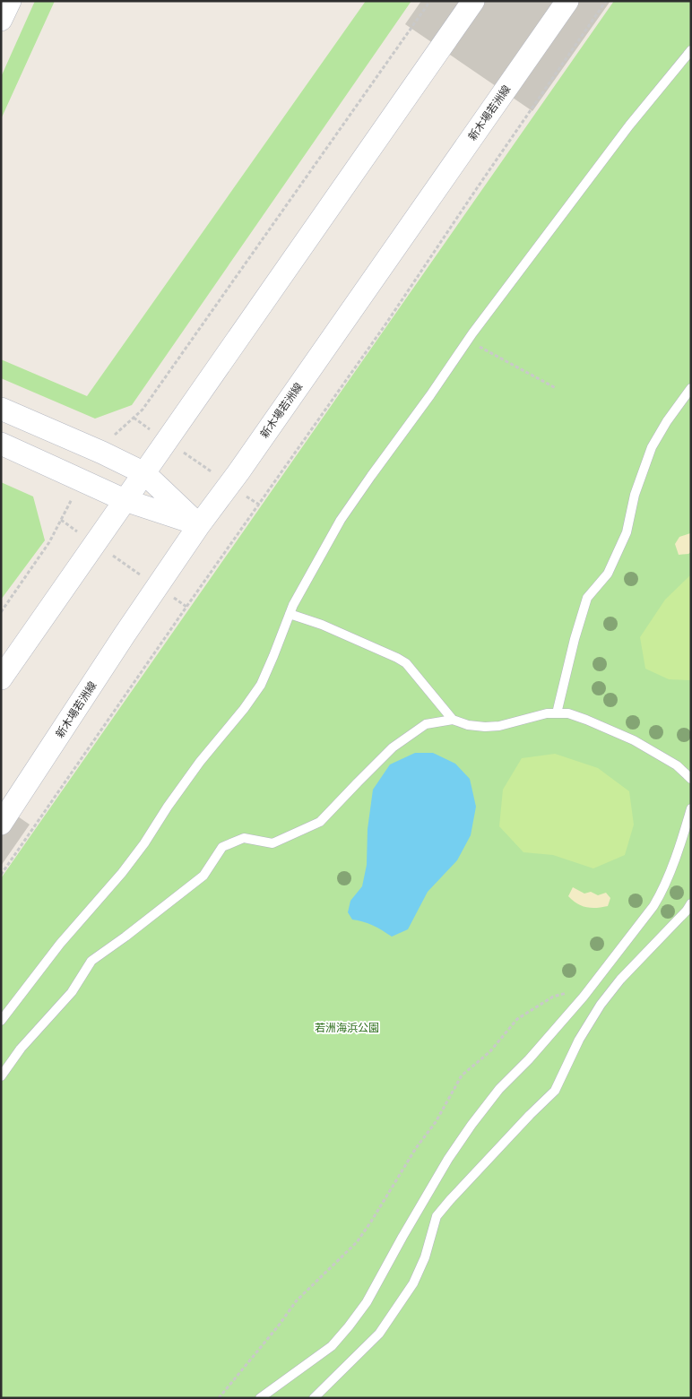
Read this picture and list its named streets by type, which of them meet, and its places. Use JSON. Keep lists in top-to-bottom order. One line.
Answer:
{"streets":{"street":["新木場若洲線"]},"parks":["若洲海浜公園"]}
